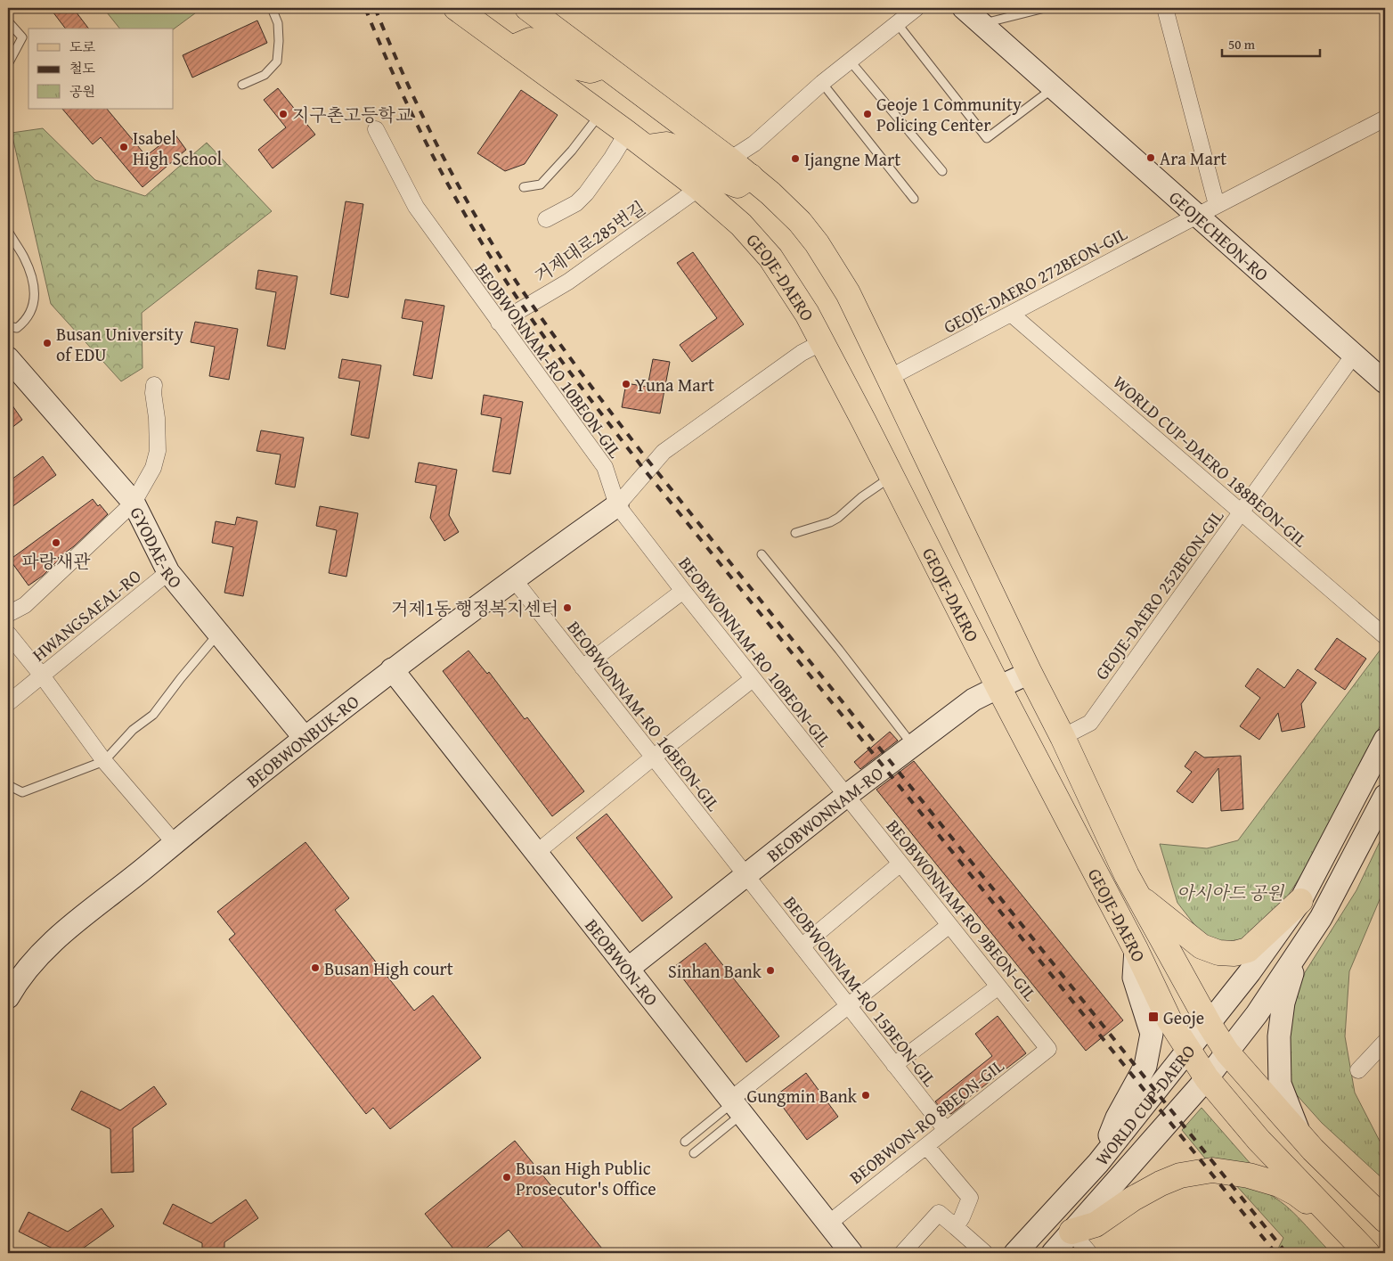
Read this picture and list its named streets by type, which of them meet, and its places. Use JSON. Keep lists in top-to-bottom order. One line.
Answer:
{"streets":{"main road":["GEOJECHEON-RO","GEOJE-DAERO","GYODAE-RO","BEOBWONBUK-RO","BEOBWONNAM-RO","BEOBWON-RO","WORLD CUP-DAERO"],"street":["거제대로285번길","GEOJE-DAERO 272BEON-GIL","BEOBWONNAM-RO 10BEON-GIL","WORLD CUP-DAERO 188BEON-GIL","GEOJE-DAERO 252BEON-GIL","HWANGSAEAL-RO","BEOBWONNAM-RO 16BEON-GIL","BEOBWONNAM-RO 9BEON-GIL","BEOBWONNAM-RO 15BEON-GIL","BEOBWON-RO 8BEON-GIL"]},"crossings":[["GEOJECHEON-RO","GEOJE-DAERO 272BEON-GIL"],["GEOJECHEON-RO","GEOJE-DAERO 252BEON-GIL"],["거제대로285번길","GEOJE-DAERO"],["거제대로285번길","BEOBWONNAM-RO 10BEON-GIL"],["GEOJE-DAERO","GEOJE-DAERO 272BEON-GIL"],["GEOJE-DAERO","GEOJE-DAERO 252BEON-GIL"],["GEOJE-DAERO","BEOBWONNAM-RO"],["GEOJE-DAERO","WORLD CUP-DAERO"],["GEOJE-DAERO 272BEON-GIL","WORLD CUP-DAERO 188BEON-GIL"],["BEOBWONNAM-RO 10BEON-GIL","BEOBWONBUK-RO"],["BEOBWONNAM-RO 10BEON-GIL","BEOBWONNAM-RO"],["BEOBWONNAM-RO 10BEON-GIL","BEOBWONNAM-RO 9BEON-GIL"],["WORLD CUP-DAERO 188BEON-GIL","GEOJE-DAERO 252BEON-GIL"],["GYODAE-RO","HWANGSAEAL-RO"],["GYODAE-RO","BEOBWONBUK-RO"],["BEOBWONNAM-RO 16BEON-GIL","BEOBWONBUK-RO"],["BEOBWONNAM-RO 16BEON-GIL","BEOBWONNAM-RO"],["BEOBWONNAM-RO 16BEON-GIL","BEOBWONNAM-RO 15BEON-GIL"],["BEOBWONBUK-RO","BEOBWON-RO"],["BEOBWONNAM-RO","BEOBWONNAM-RO 9BEON-GIL"],["BEOBWONNAM-RO","BEOBWON-RO"],["BEOBWONNAM-RO","BEOBWONNAM-RO 15BEON-GIL"],["BEOBWONNAM-RO 9BEON-GIL","BEOBWON-RO 8BEON-GIL"],["BEOBWON-RO","BEOBWON-RO 8BEON-GIL"],["BEOBWONNAM-RO 15BEON-GIL","BEOBWON-RO 8BEON-GIL"]],"parks":["아시아드 공원"],"places":{"other":["지구촌고등학교","Geoje 1 Community Policing Center","Isabel High School","Ara Mart","Ijangne Mart","Busan University of EDU","Yuna Mart","파랑새관","거제1동 행정복지센터","Busan High court","Sinhan Bank","Gungmin Bank","Busan High Public Prosecutor's Office"],"transit":["Geoje"]},"legend":["도로","철도","공원"],"scale_bar":"50 m"}
